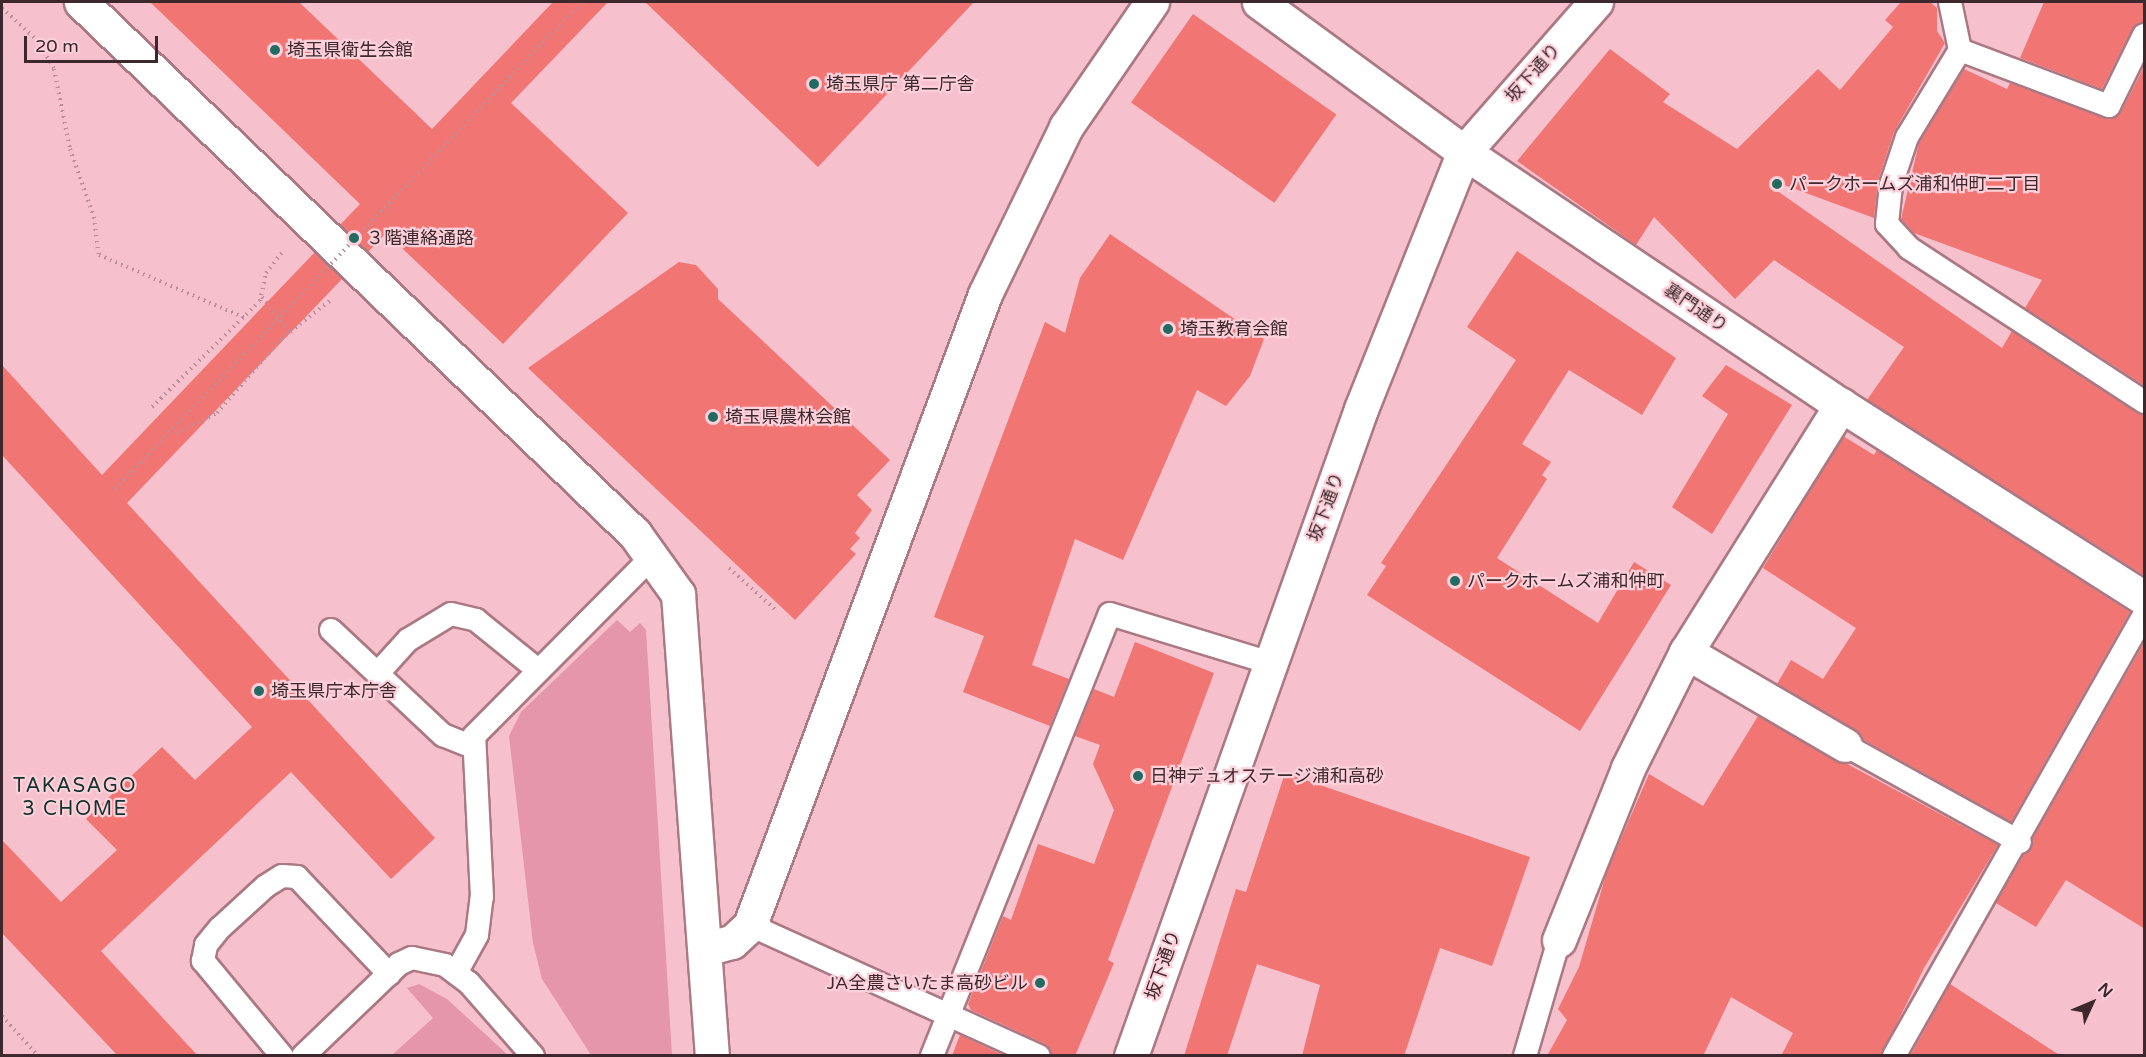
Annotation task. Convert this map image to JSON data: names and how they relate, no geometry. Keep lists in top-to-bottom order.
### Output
{
  "streets": {
    "street": ["坂下通り", "裏門通り"]
  },
  "crossings": [
    ["坂下通り", "裏門通り"]
  ],
  "districts": ["TAKASAGO 3 CHOME"],
  "places": [
    "埼玉県衛生会館",
    "埼玉県庁 第二庁舎",
    "パークホームズ浦和仲町二丁目",
    "３階連絡通路",
    "埼玉教育会館",
    "埼玉県農林会館",
    "パークホームズ浦和仲町",
    "埼玉県庁本庁舎",
    "日神デュオステージ浦和高砂",
    "JA全農さいたま高砂ビル"
  ],
  "scale_bar": "20 m",
  "north": "top right"
}
